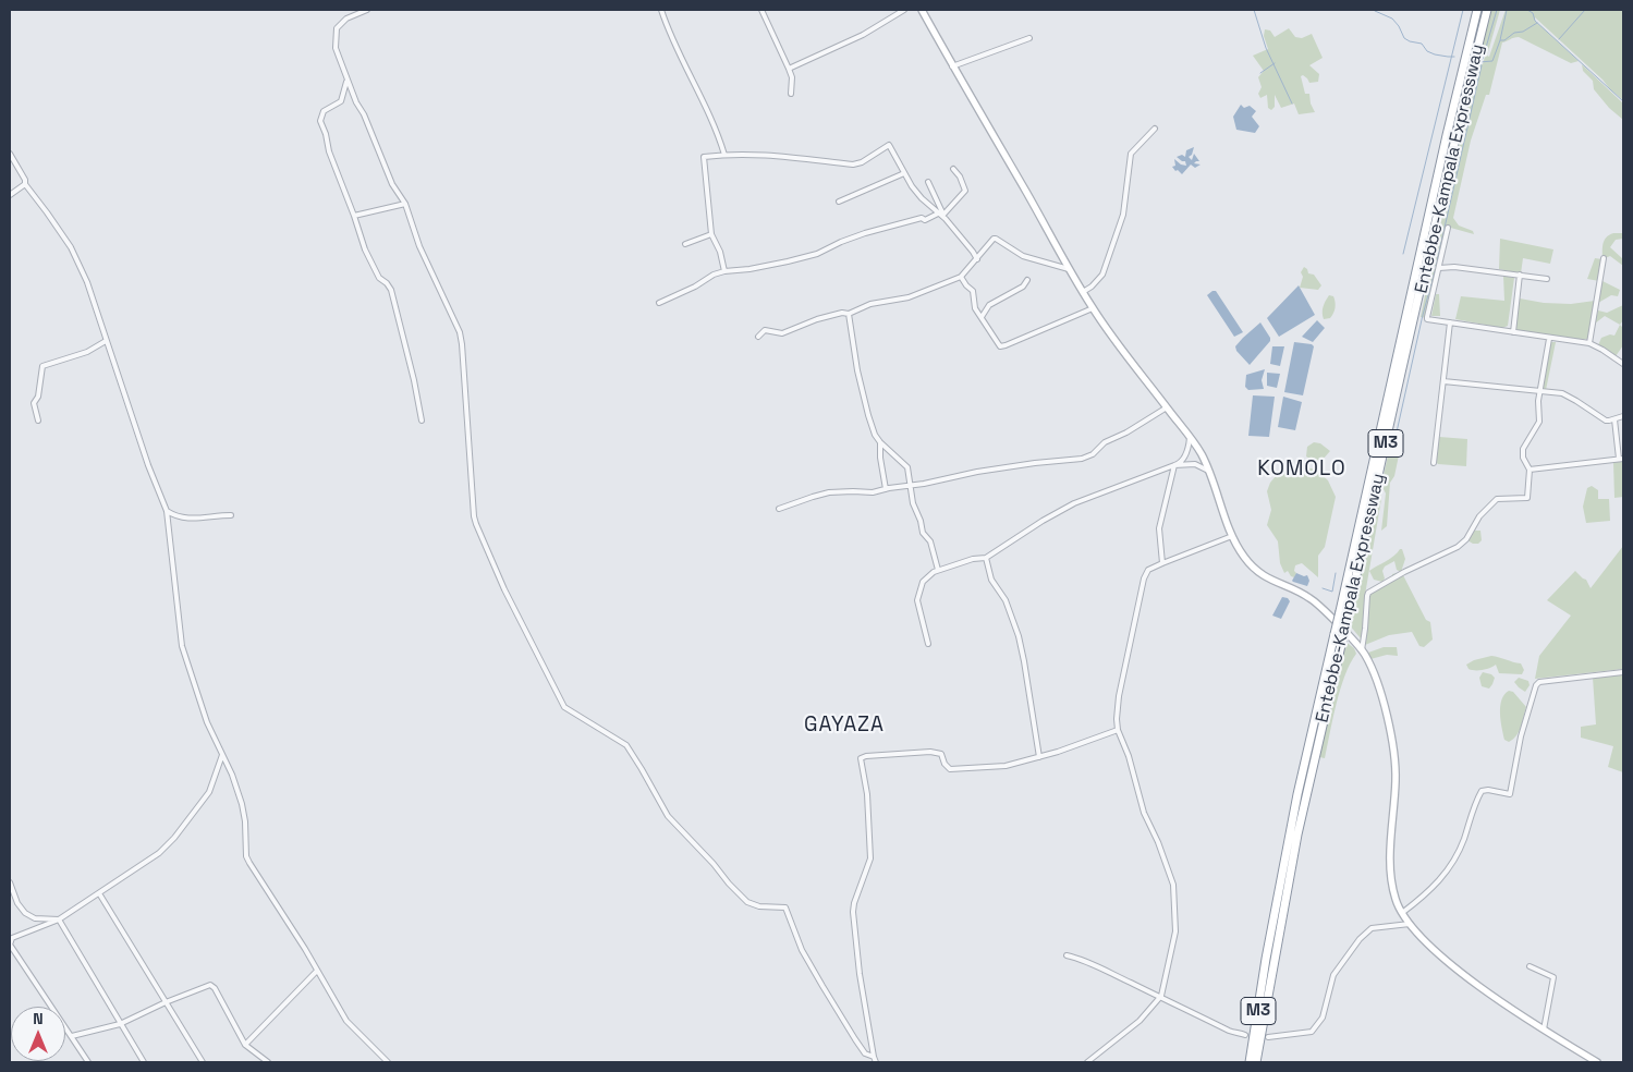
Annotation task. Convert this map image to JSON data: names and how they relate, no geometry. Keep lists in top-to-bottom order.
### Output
{
  "streets": {
    "highway": ["Entebbe-Kampala Expressway", "M3"]
  },
  "districts": ["KOMOLO", "GAYAZA"],
  "north": "top"
}
